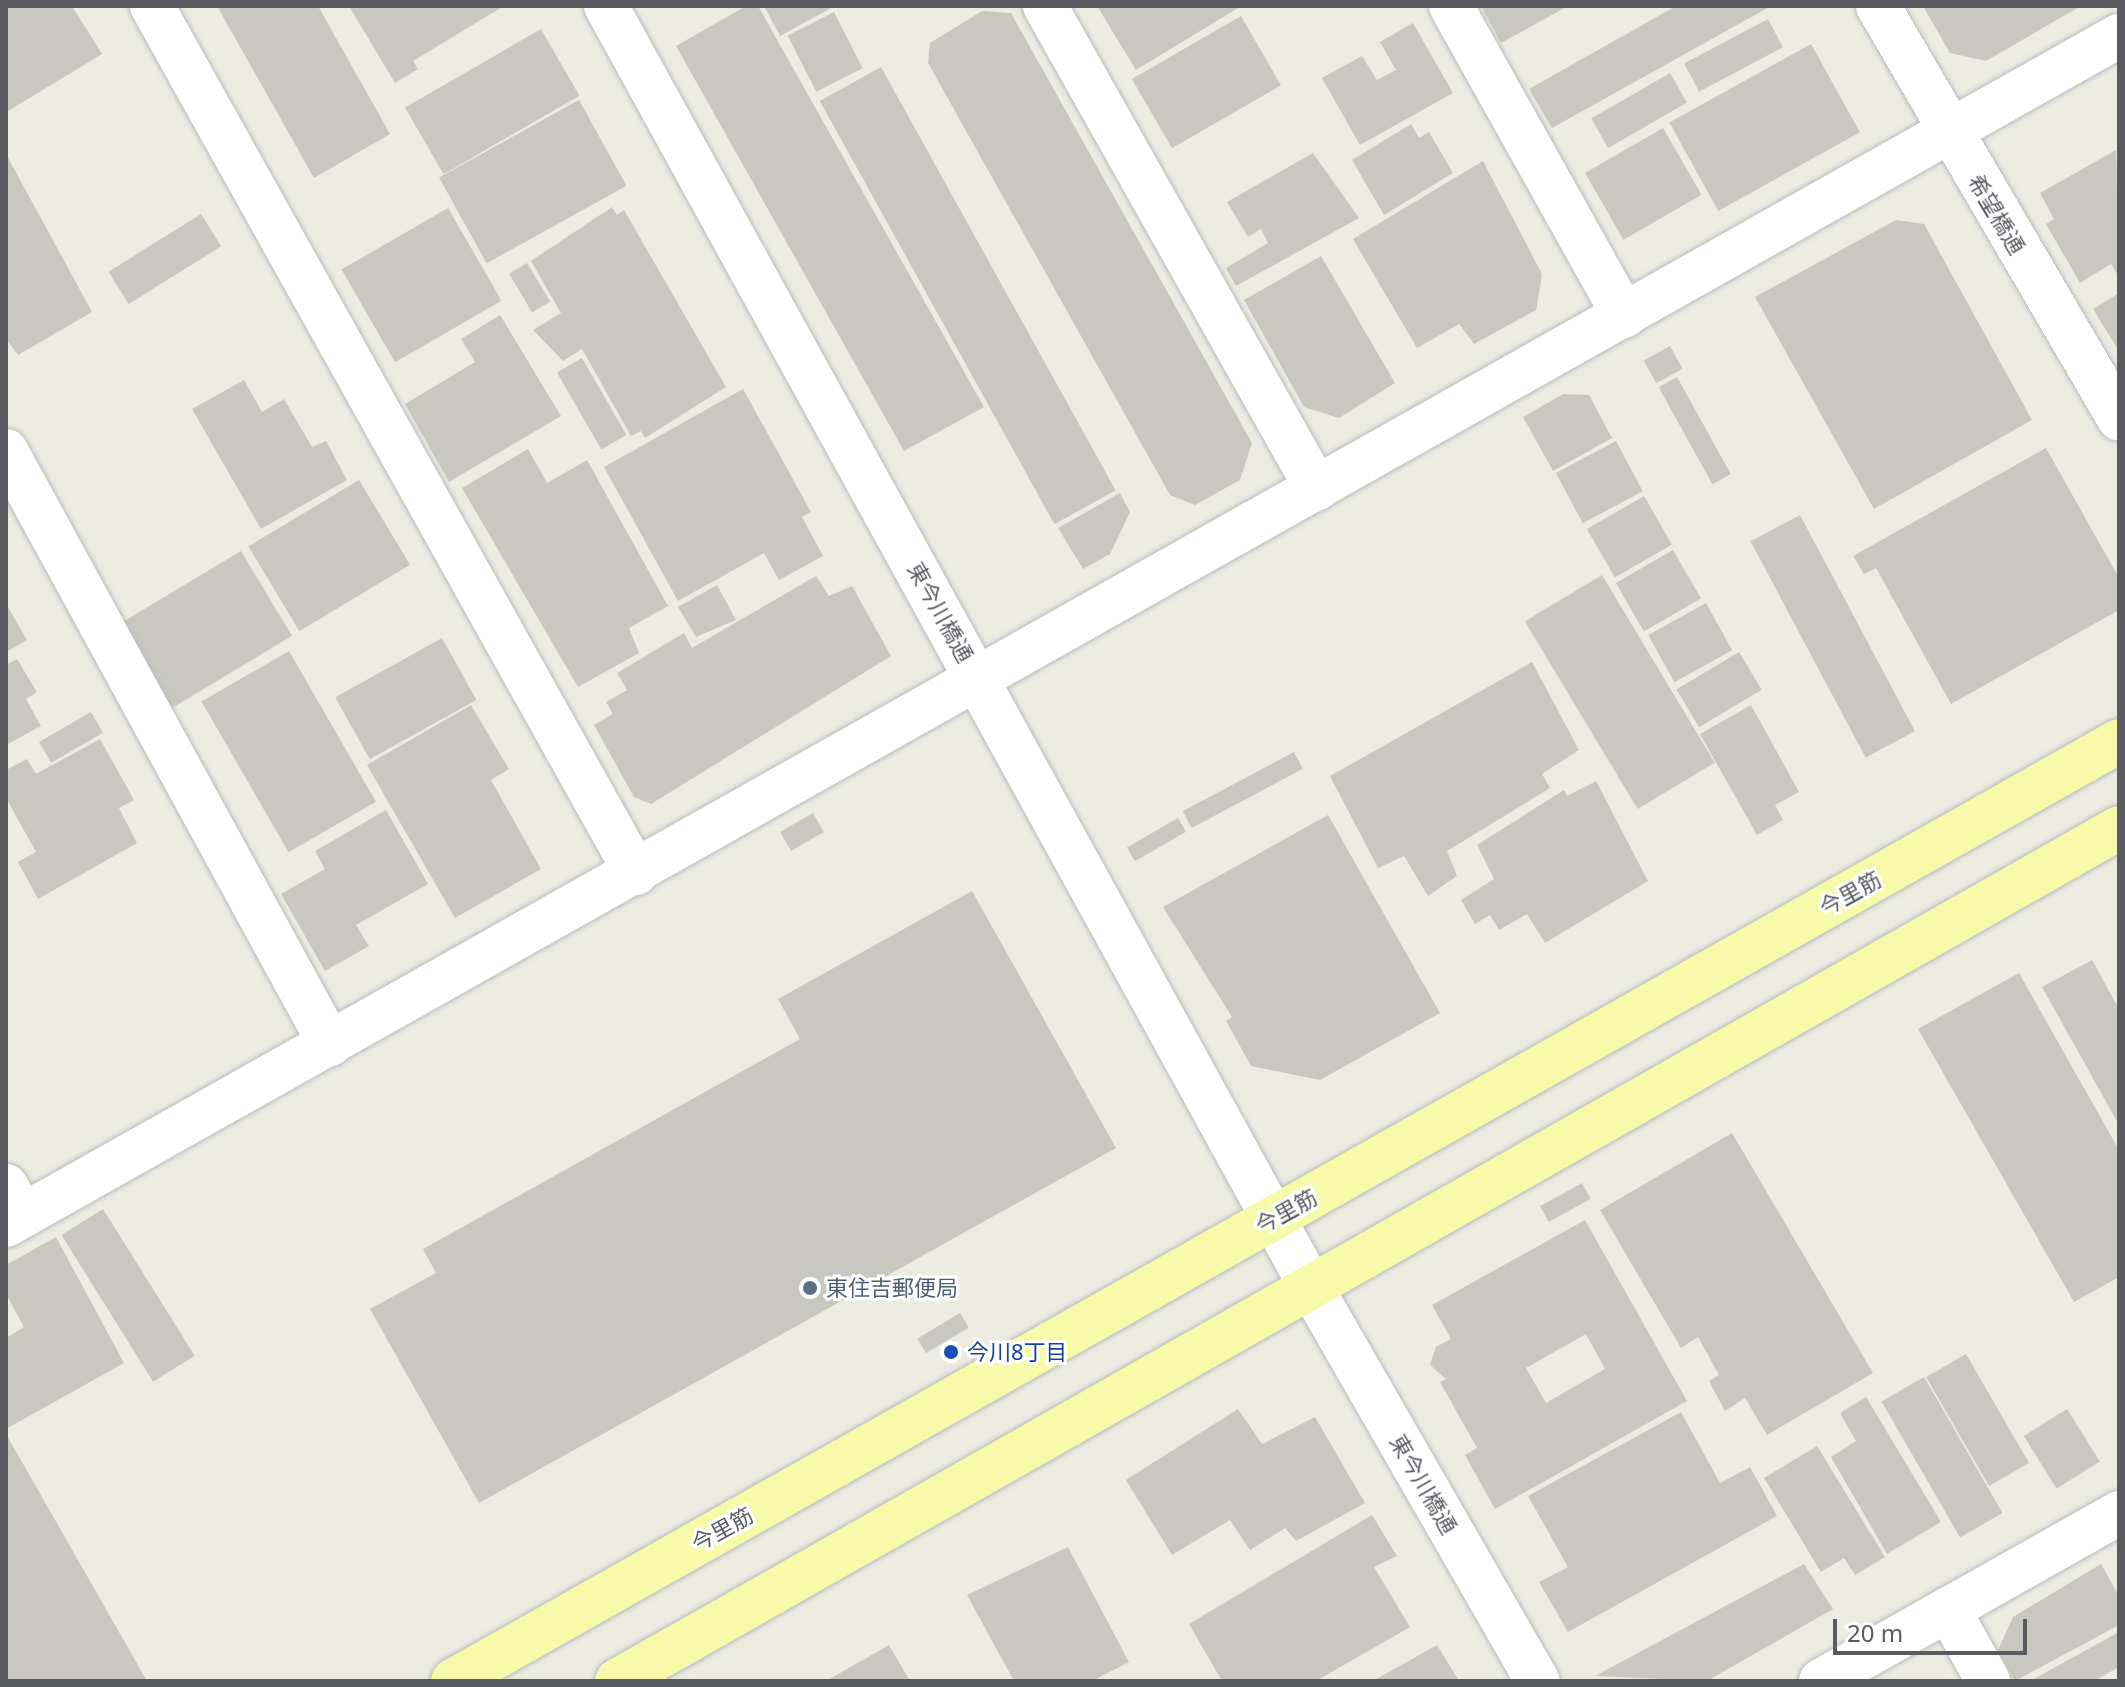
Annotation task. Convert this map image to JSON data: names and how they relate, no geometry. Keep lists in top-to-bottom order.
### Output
{
  "streets": {
    "main road": ["今里筋"],
    "street": ["希望橋通", "東今川橋通"]
  },
  "crossings": [
    ["東今川橋通", "今里筋"]
  ],
  "places": ["東住吉郵便局", "今川8丁目"],
  "scale_bar": "20 m"
}
